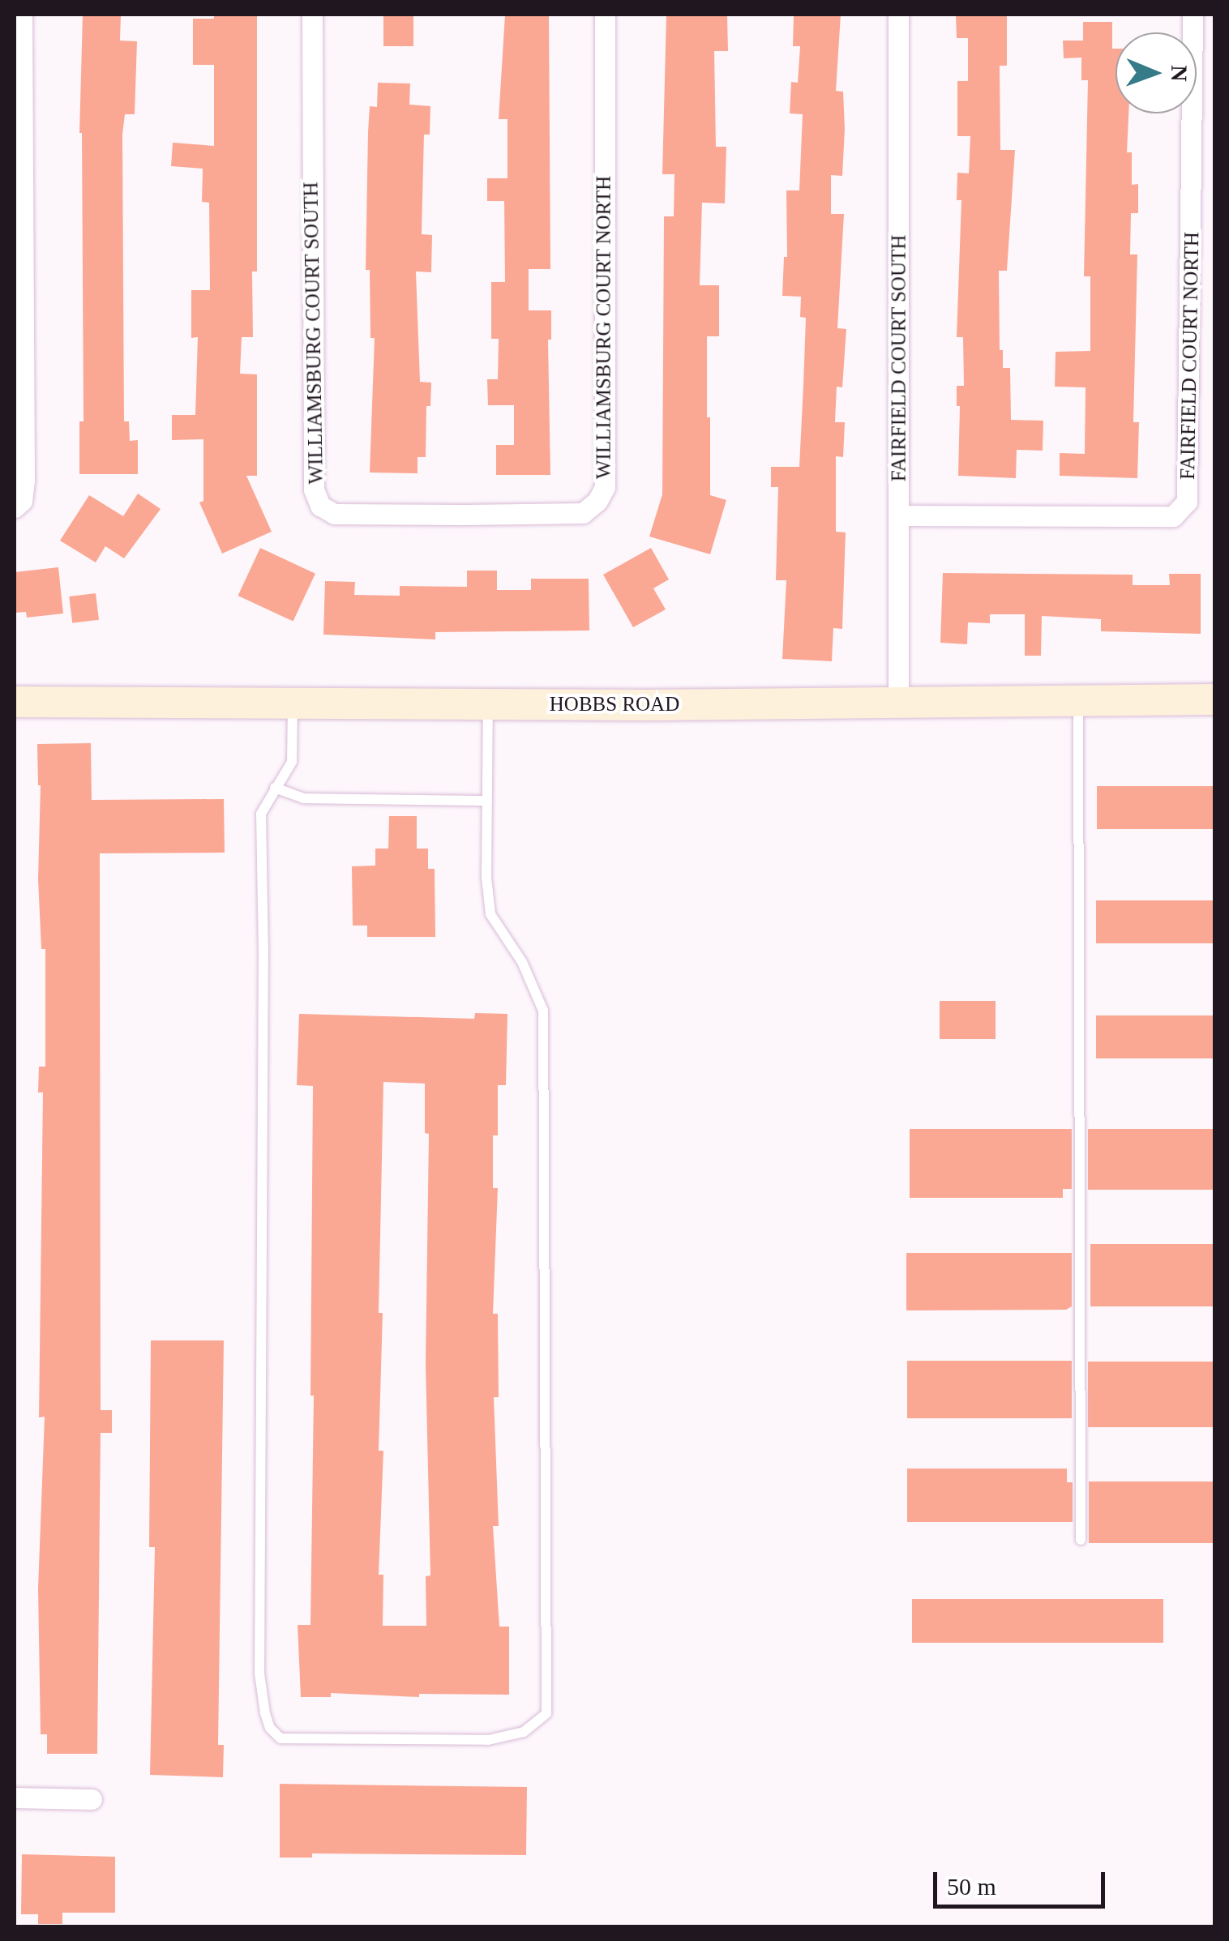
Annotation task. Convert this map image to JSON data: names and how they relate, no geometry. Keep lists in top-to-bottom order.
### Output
{
  "streets": {
    "street": [
      "WILLIAMSBURG COURT NORTH",
      "WILLIAMSBURG COURT SOUTH",
      "FAIRFIELD COURT NORTH",
      "FAIRFIELD COURT SOUTH",
      "HOBBS ROAD"
    ]
  },
  "crossings": [
    ["WILLIAMSBURG COURT NORTH", "WILLIAMSBURG COURT SOUTH"],
    ["FAIRFIELD COURT NORTH", "FAIRFIELD COURT SOUTH"],
    ["FAIRFIELD COURT SOUTH", "HOBBS ROAD"]
  ],
  "scale_bar": "50 m",
  "north": "right"
}
